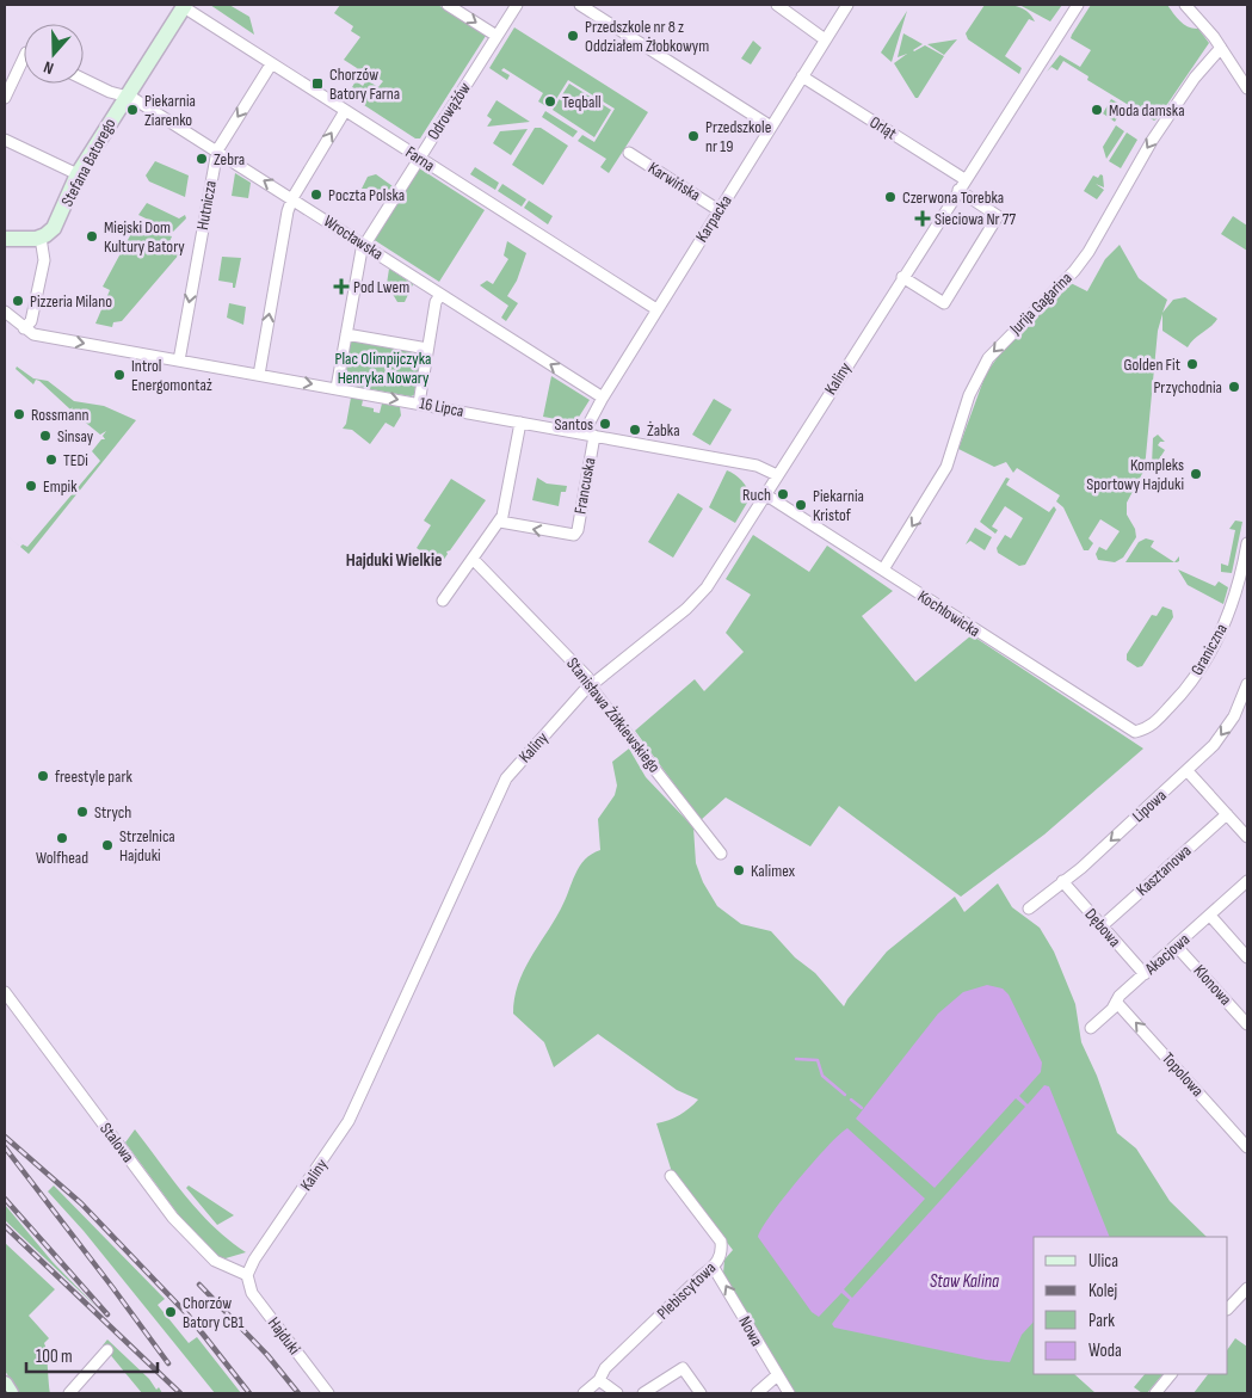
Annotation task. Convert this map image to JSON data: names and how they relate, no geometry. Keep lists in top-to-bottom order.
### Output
{
  "streets": {
    "street": [
      "Odrowążów",
      "Orląt",
      "Farna",
      "Stefana Batorego",
      "Karwińska",
      "Hutnicza",
      "Karpacka",
      "Wrocławska",
      "Jurija Gagarina",
      "Kaliny",
      "16 Lipca",
      "Francuska",
      "Kochłowicka",
      "Graniczna",
      "Stanisława Żółkiewskiego",
      "Lipowa",
      "Kasztanowa",
      "Dębowa",
      "Akacjowa",
      "Klonowa",
      "Topolowa",
      "Stalowa",
      "Plebiscytowa",
      "Nowa",
      "Hajduki"
    ]
  },
  "crossings": [
    ["Odrowążów", "Farna"],
    ["Odrowążów", "Wrocławska"],
    ["Odrowążów", "16 Lipca"],
    ["Orląt", "Karpacka"],
    ["Orląt", "Kaliny"],
    ["Farna", "Stefana Batorego"],
    ["Farna", "Hutnicza"],
    ["Farna", "Karpacka"],
    ["Stefana Batorego", "Wrocławska"],
    ["Karwińska", "Karpacka"],
    ["Hutnicza", "Wrocławska"],
    ["Hutnicza", "16 Lipca"],
    ["Karpacka", "Wrocławska"],
    ["Karpacka", "16 Lipca"],
    ["Karpacka", "Francuska"],
    ["Jurija Gagarina", "Kochłowicka"],
    ["Kaliny", "16 Lipca"],
    ["Kaliny", "Kochłowicka"],
    ["Kaliny", "Stanisława Żółkiewskiego"],
    ["Kaliny", "Stalowa"],
    ["Kaliny", "Hajduki"],
    ["16 Lipca", "Francuska"],
    ["Kochłowicka", "Graniczna"],
    ["Lipowa", "Dębowa"],
    ["Kasztanowa", "Dębowa"],
    ["Dębowa", "Akacjowa"],
    ["Akacjowa", "Klonowa"],
    ["Akacjowa", "Topolowa"],
    ["Stalowa", "Hajduki"],
    ["Plebiscytowa", "Nowa"]
  ],
  "one_way": [
    "Wrocławska",
    "Jurija Gagarina",
    "16 Lipca",
    "Lipowa",
    "Topolowa",
    "Nowa"
  ],
  "districts": ["Hajduki Wielkie"],
  "water": ["Staw Kalina"],
  "parks": ["Plac Olimpijczyka Henryka Nowary"],
  "places": {
    "other": [
      "Przedszkole nr 8 z Oddziałem Żłobkowym",
      "Teqball",
      "Piekarnia Ziarenko",
      "Moda damska",
      "Przedszkole nr 19",
      "Zebra",
      "Poczta Polska",
      "Czerwona Torebka",
      "Miejski Dom Kultury Batory",
      "Pizzeria Milano",
      "Golden Fit",
      "Introl Energomontaż",
      "Przychodnia",
      "Rossmann",
      "Santos",
      "Żabka",
      "Sinsay",
      "TEDi",
      "Kompleks Sportowy Hajduki",
      "Empik",
      "Ruch",
      "Piekarnia Kristof",
      "freestyle park",
      "Strych",
      "Wolfhead",
      "Strzelnica Hajduki",
      "Kalimex",
      "Chorzów Batory CB1"
    ],
    "transit": ["Chorzów Batory Farna"],
    "health": ["Sieciowa Nr 77", "Pod Lwem"]
  },
  "legend": [
    "Ulica",
    "Kolej",
    "Park",
    "Woda"
  ],
  "scale_bar": "100 m",
  "north": "bottom"
}
